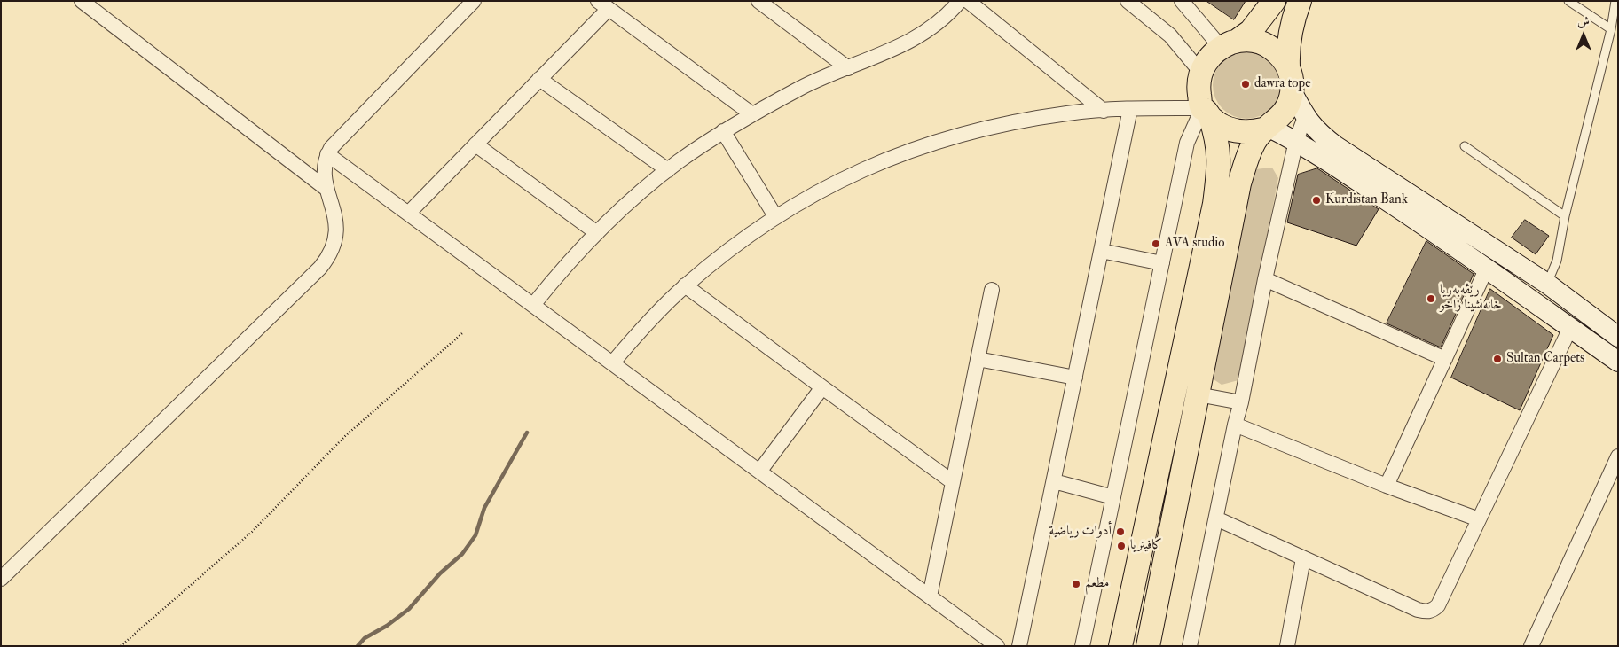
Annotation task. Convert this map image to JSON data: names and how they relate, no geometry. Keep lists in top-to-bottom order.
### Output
{
  "places": [
    "dawra tope",
    "Kurdistan Bank",
    "AVA studio",
    "رێڤه‌به‌ريا خانه‌نشينا زاخو",
    "Sultan Carpets",
    "أدوات رياضية",
    "كافيتريا",
    "مطعم"
  ],
  "north": "top"
}
